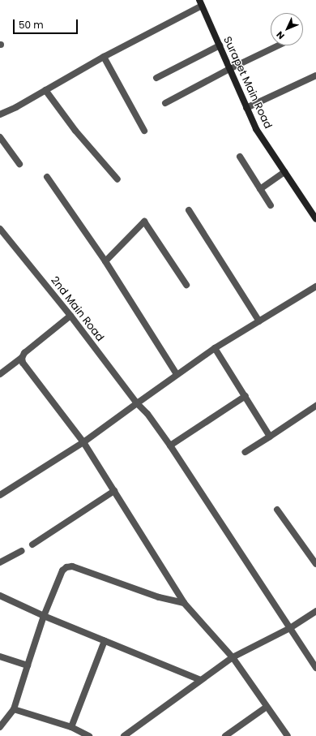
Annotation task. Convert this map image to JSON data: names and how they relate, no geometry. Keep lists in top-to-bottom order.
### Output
{
  "streets": {
    "main road": ["Surapet Main Road"],
    "street": ["2nd Main Road"]
  },
  "scale_bar": "50 m",
  "north": "bottom left"
}
